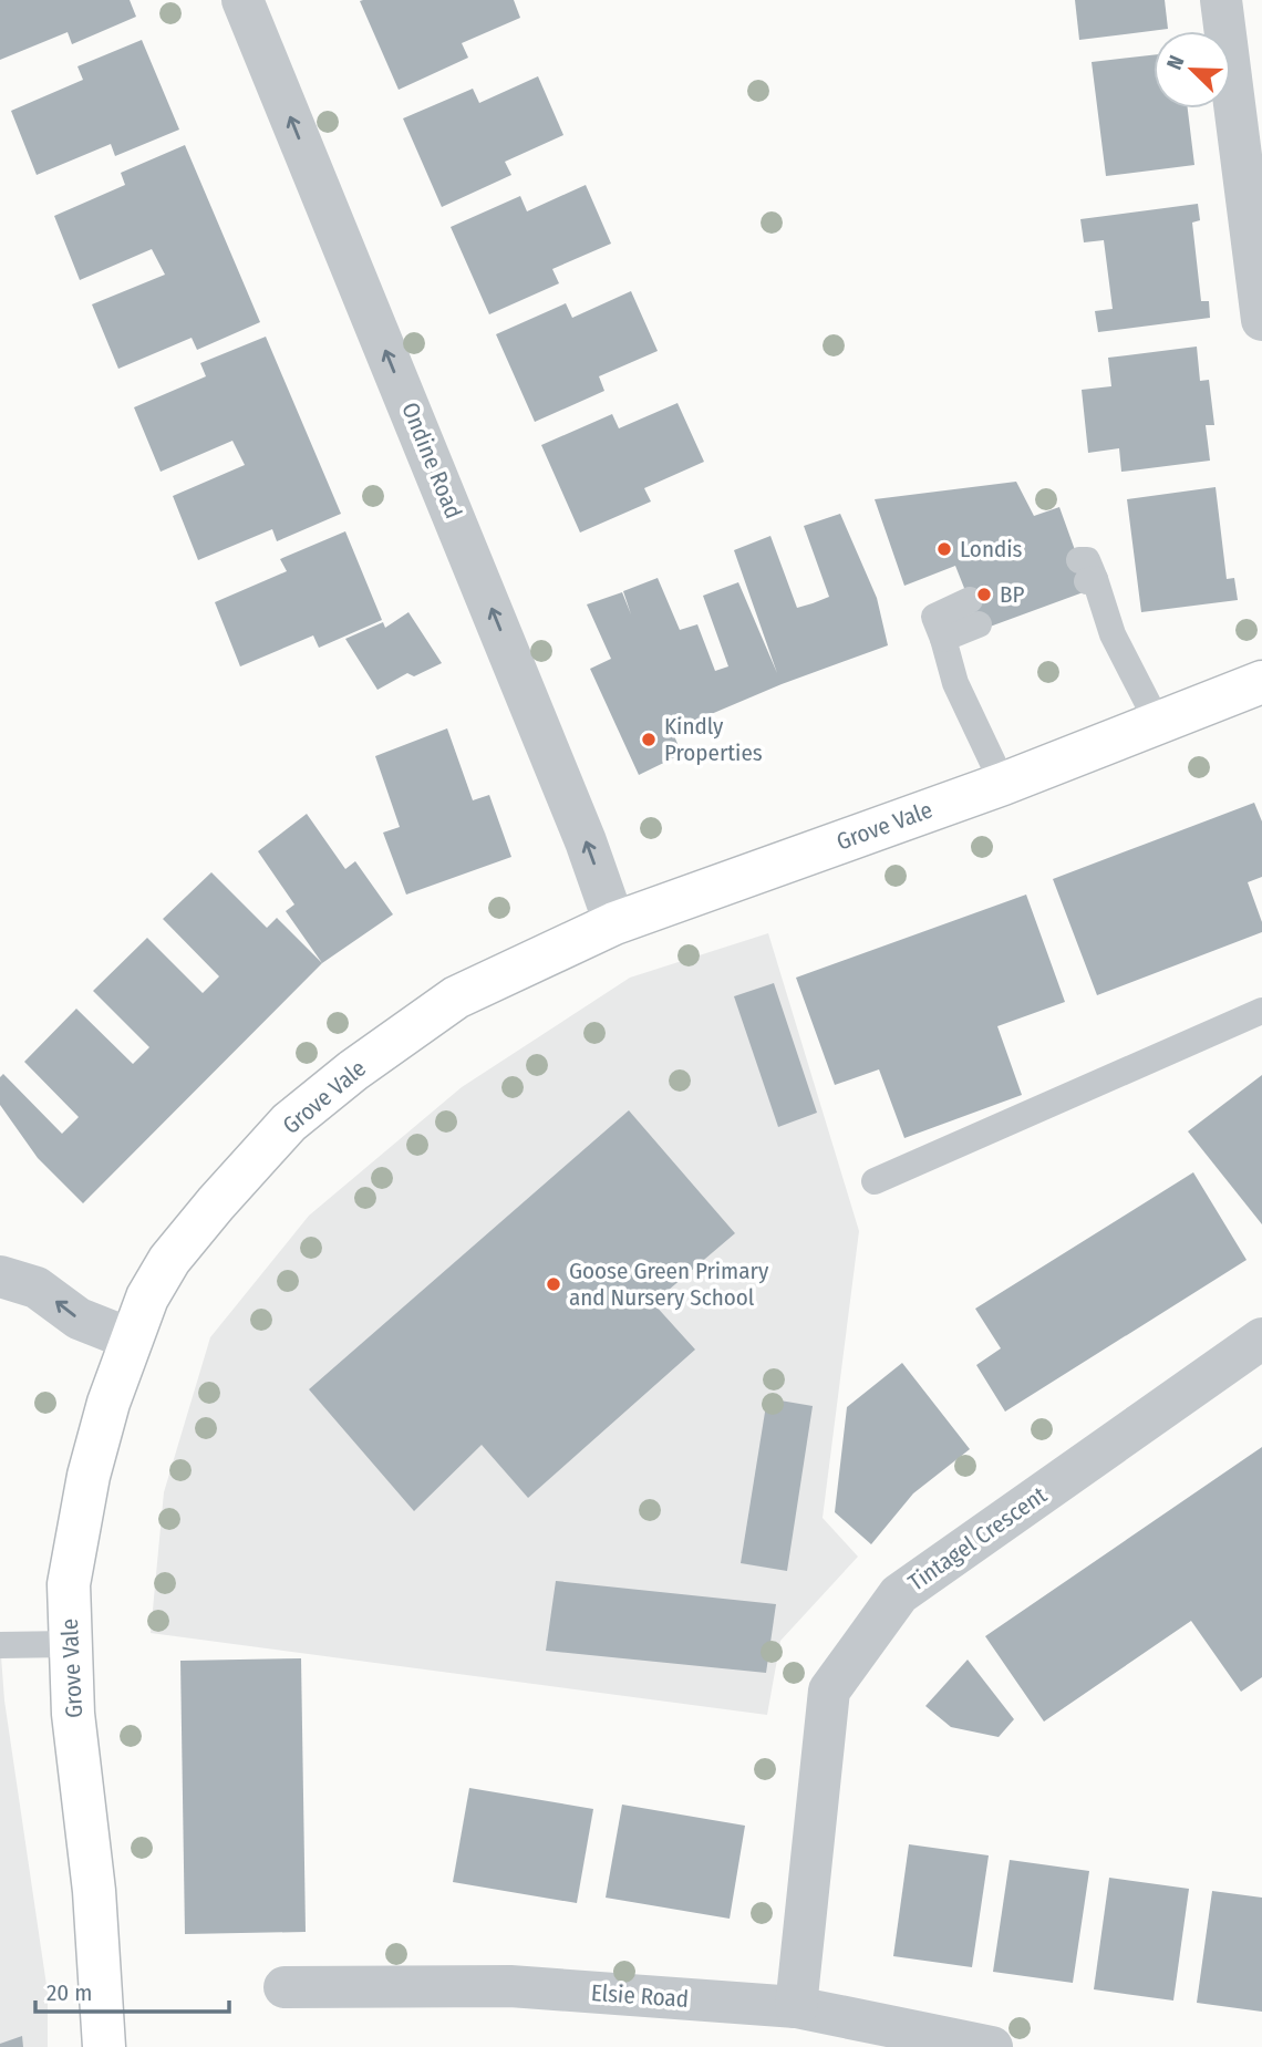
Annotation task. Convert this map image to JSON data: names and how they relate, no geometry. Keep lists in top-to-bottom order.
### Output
{
  "streets": {
    "main road": ["Grove Vale"],
    "street": ["Ondine Road", "Tintagel Crescent", "Elsie Road"]
  },
  "crossings": [
    ["Ondine Road", "Grove Vale"],
    ["Tintagel Crescent", "Elsie Road"]
  ],
  "one_way": ["Ondine Road"],
  "places": [
    "Londis",
    "BP",
    "Kindly Properties",
    "Goose Green Primary and Nursery School"
  ],
  "scale_bar": "20 m",
  "north": "top left"
}
